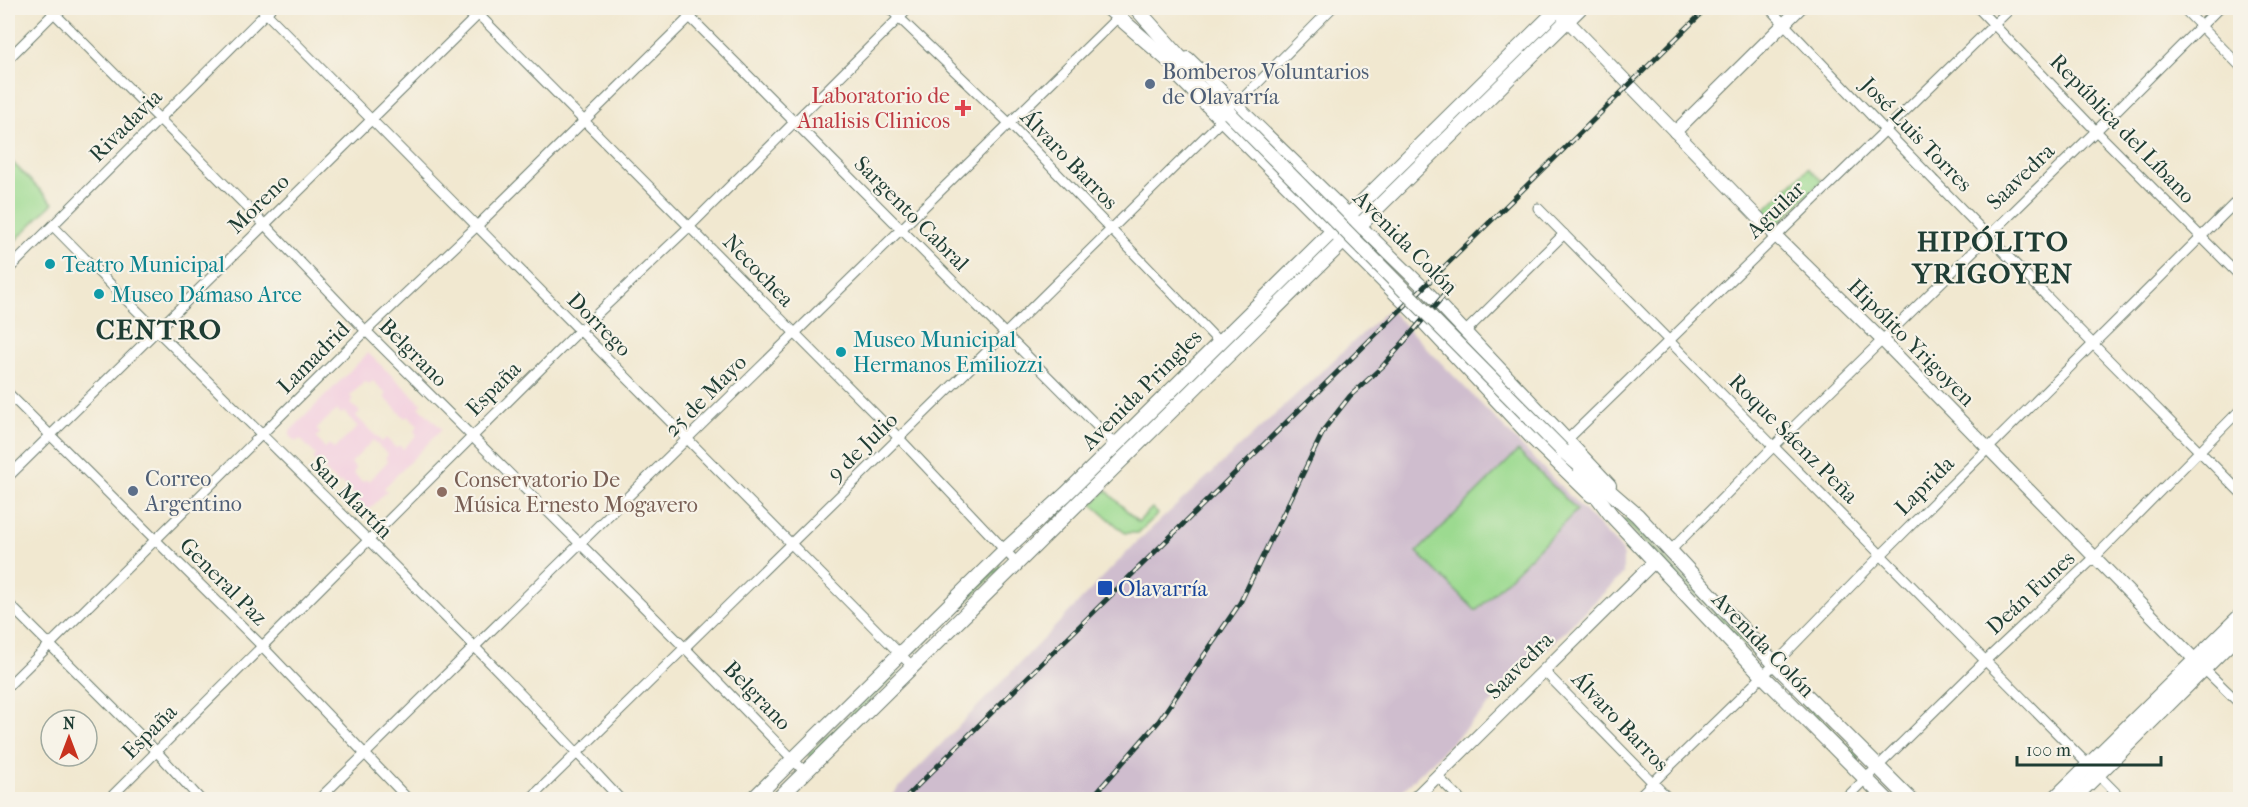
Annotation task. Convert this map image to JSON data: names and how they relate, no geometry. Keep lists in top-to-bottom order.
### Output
{
  "streets": {
    "main road": ["Avenida Colón", "Avenida Pringles"],
    "street": [
      "Rivadavia",
      "República del Líbano",
      "José Luis Torres",
      "Álvaro Barros",
      "Saavedra",
      "Moreno",
      "Aguilar",
      "Sargento Cabral",
      "Necochea",
      "Dorrego",
      "Hipólito Yrigoyen",
      "Belgrano",
      "Lamadrid",
      "España",
      "25 de Mayo",
      "Roque Sáenz Peña",
      "9 de Julio",
      "Laprida",
      "San Martín",
      "General Paz",
      "Deán Funes"
    ]
  },
  "crossings": [
    ["Rivadavia", "Dorrego"],
    ["Rivadavia", "Belgrano"],
    ["Rivadavia", "San Martín"],
    ["República del Líbano", "Saavedra"],
    ["República del Líbano", "Aguilar"],
    ["República del Líbano", "Laprida"],
    ["José Luis Torres", "Saavedra"],
    ["José Luis Torres", "Aguilar"],
    ["José Luis Torres", "Laprida"],
    ["José Luis Torres", "Deán Funes"],
    ["Álvaro Barros", "Saavedra"],
    ["Álvaro Barros", "España"],
    ["Álvaro Barros", "Avenida Pringles"],
    ["Álvaro Barros", "25 de Mayo"],
    ["Álvaro Barros", "9 de Julio"],
    ["Álvaro Barros", "Laprida"],
    ["Saavedra", "Avenida Colón"],
    ["Saavedra", "Hipólito Yrigoyen"],
    ["Saavedra", "Roque Sáenz Peña"],
    ["Moreno", "Necochea"],
    ["Moreno", "Dorrego"],
    ["Moreno", "Belgrano"],
    ["Moreno", "San Martín"],
    ["Moreno", "General Paz"],
    ["Aguilar", "Avenida Colón"],
    ["Aguilar", "Hipólito Yrigoyen"],
    ["Aguilar", "Roque Sáenz Peña"],
    ["Sargento Cabral", "Lamadrid"],
    ["Sargento Cabral", "España"],
    ["Sargento Cabral", "Avenida Pringles"],
    ["Sargento Cabral", "25 de Mayo"],
    ["Sargento Cabral", "9 de Julio"],
    ["Avenida Colón", "Avenida Pringles"],
    ["Avenida Colón", "25 de Mayo"],
    ["Avenida Colón", "9 de Julio"],
    ["Avenida Colón", "Laprida"],
    ["Avenida Colón", "Deán Funes"],
    ["Necochea", "Lamadrid"],
    ["Necochea", "España"],
    ["Necochea", "Avenida Pringles"],
    ["Necochea", "25 de Mayo"],
    ["Necochea", "9 de Julio"],
    ["Dorrego", "Lamadrid"],
    ["Dorrego", "España"],
    ["Dorrego", "Avenida Pringles"],
    ["Dorrego", "25 de Mayo"],
    ["Dorrego", "9 de Julio"],
    ["Hipólito Yrigoyen", "Avenida Pringles"],
    ["Hipólito Yrigoyen", "Laprida"],
    ["Hipólito Yrigoyen", "Deán Funes"],
    ["Belgrano", "Lamadrid"],
    ["Belgrano", "España"],
    ["Belgrano", "Avenida Pringles"],
    ["Belgrano", "25 de Mayo"],
    ["Belgrano", "9 de Julio"],
    ["Lamadrid", "San Martín"],
    ["Lamadrid", "General Paz"],
    ["España", "San Martín"],
    ["España", "General Paz"],
    ["25 de Mayo", "San Martín"],
    ["25 de Mayo", "General Paz"],
    ["Roque Sáenz Peña", "Laprida"],
    ["Roque Sáenz Peña", "Deán Funes"],
    ["9 de Julio", "San Martín"]
  ],
  "districts": ["HIPÓLITO YRIGOYEN", "CENTRO"],
  "places": {
    "other": [
      "Bomberos Voluntarios de Olavarría",
      "Teatro Municipal",
      "Museo Dámaso Arce",
      "Museo Municipal Hermanos Emiliozzi",
      "Correo Argentino",
      "Conservatorio De Música Ernesto Mogavero"
    ],
    "health": ["Laboratorio de Analisis Clinicos"],
    "transit": ["Olavarría"]
  },
  "scale_bar": "100 m",
  "north": "top"
}
